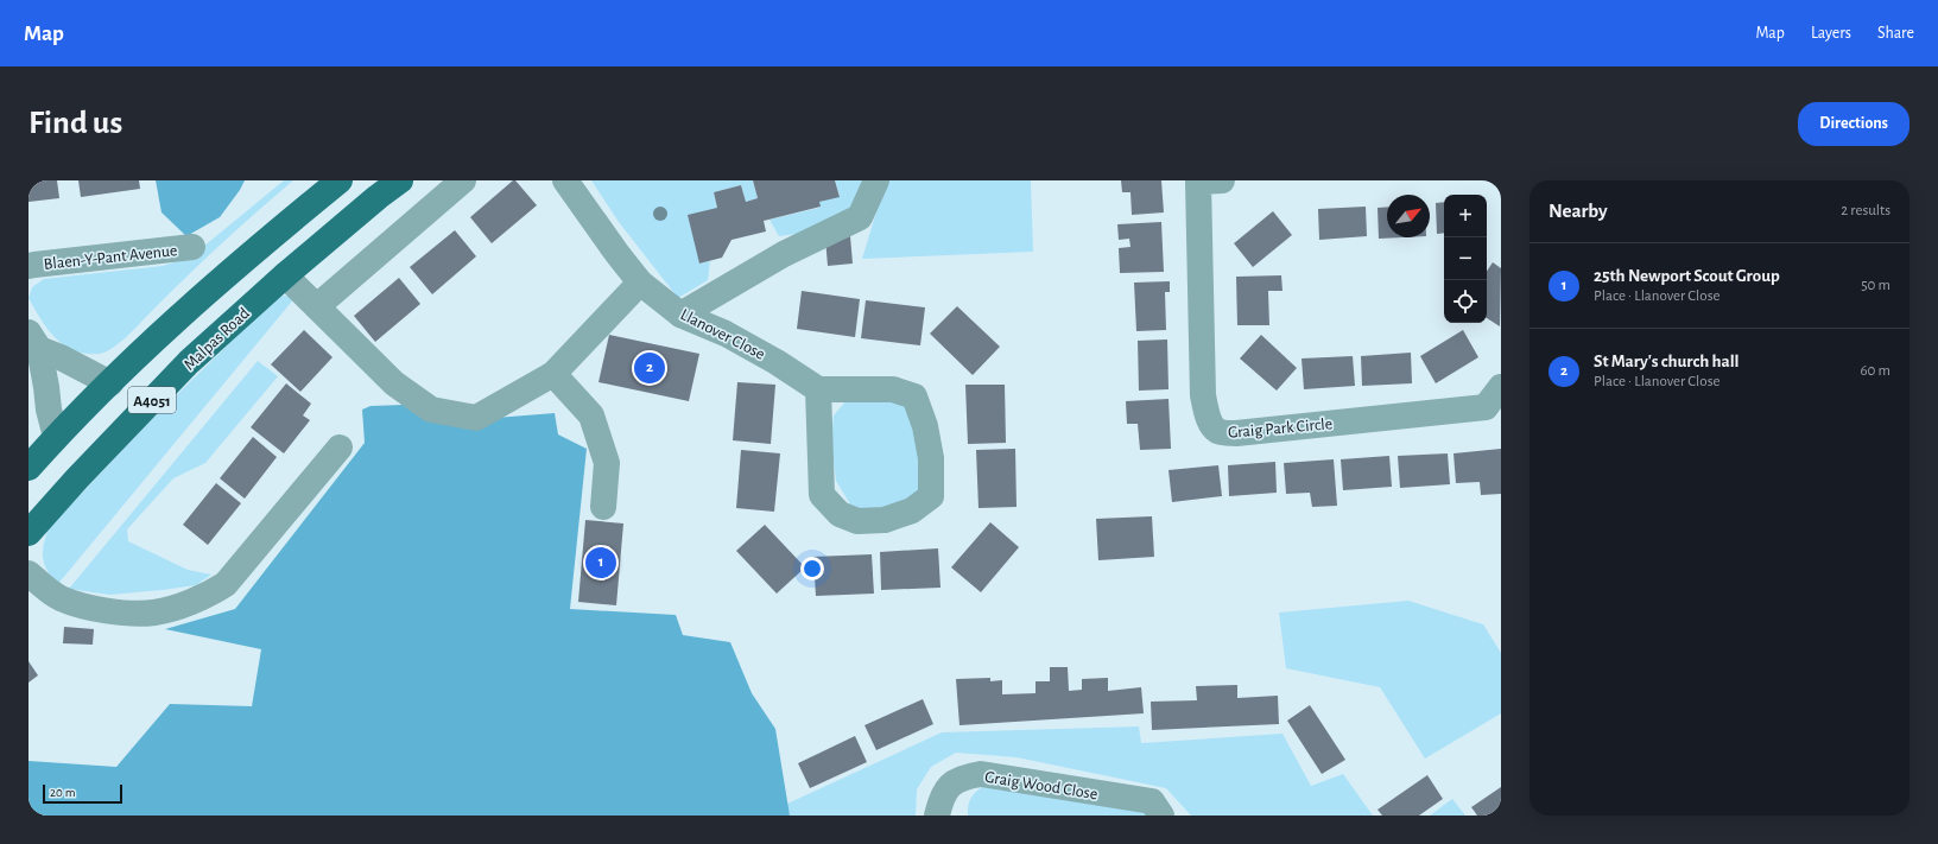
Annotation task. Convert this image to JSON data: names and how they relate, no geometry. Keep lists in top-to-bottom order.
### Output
{
  "streets": {
    "main road": ["Malpas Road", "A4051"],
    "street": [
      "Blaen-Y-Pant Avenue",
      "Llanover Close",
      "Graig Park Circle",
      "Graig Wood Close"
    ]
  },
  "scale_bar": "20 m",
  "north": "top right",
  "page": {
    "header": "Map",
    "nav": ["Map", "Layers", "Share"],
    "buttons": "Directions",
    "title": "Find us",
    "heading": ["Nearby", "2 results"],
    "map_buttons": ["+", "−"],
    "list": [
      {
        "mark": "1",
        "name": "25th Newport Scout Group",
        "note": "Place · Llanover Close",
        "value": "50 m"
      },
      {
        "mark": "2",
        "name": "St Mary's church hall",
        "note": "Place · Llanover Close",
        "value": "60 m"
      }
    ],
    "pins": ["2", "1"],
    "scale": "20 m"
  }
}
